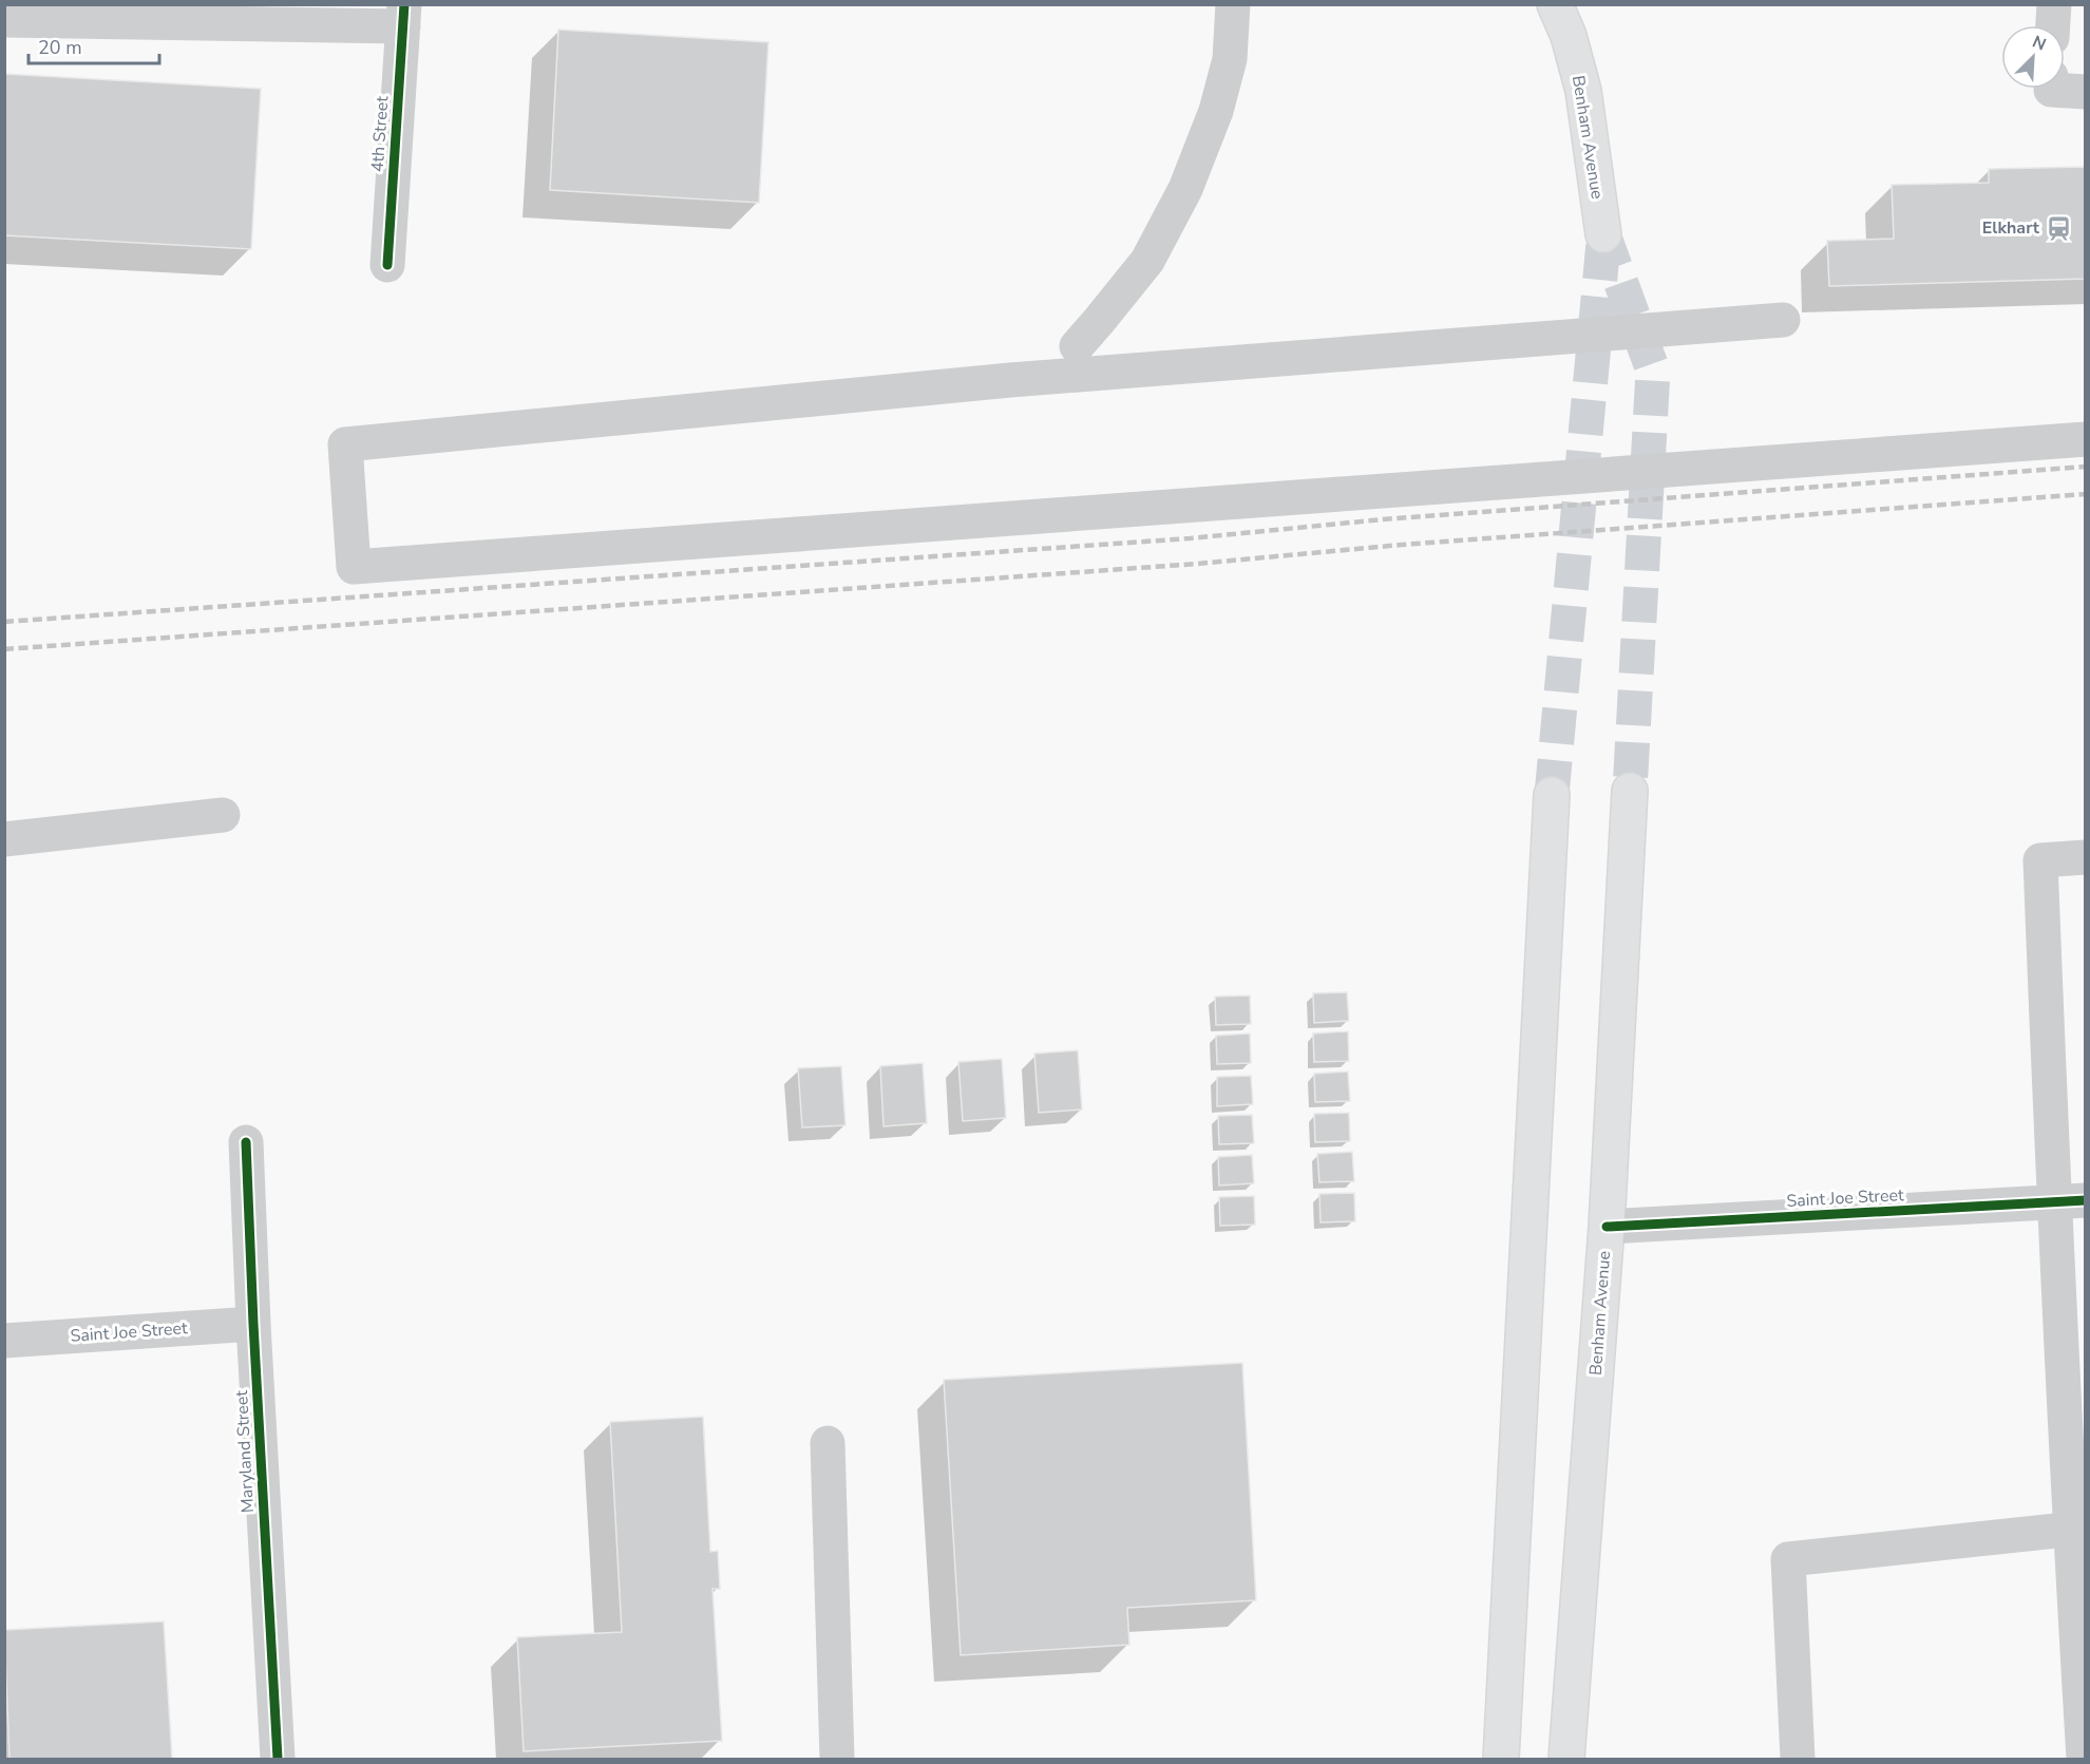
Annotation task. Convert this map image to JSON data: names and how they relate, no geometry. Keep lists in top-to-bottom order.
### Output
{
  "streets": {
    "main road": ["Benham Avenue"],
    "street": ["4th Street", "Saint Joe Street", "Maryland Street"]
  },
  "crossings": [
    ["Benham Avenue", "Saint Joe Street"],
    ["Saint Joe Street", "Maryland Street"]
  ],
  "places": {
    "station": ["Elkhart"]
  },
  "scale_bar": "20 m",
  "north": "top right"
}
